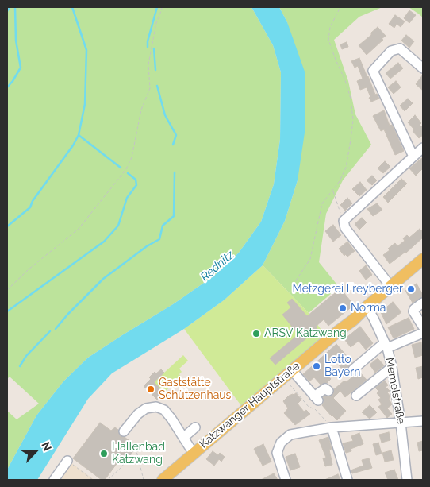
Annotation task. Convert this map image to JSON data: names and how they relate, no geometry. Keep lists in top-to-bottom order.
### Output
{
  "streets": {
    "main road": ["Katzwanger Hauptstraße"],
    "street": ["Memelstraße"]
  },
  "crossings": [
    ["Memelstraße", "Katzwanger Hauptstraße"]
  ],
  "water": ["Rednitz"],
  "places": [
    "Metzgerei Freyberger",
    "Norma",
    "ARSV Katzwang",
    "Lotto Bayern",
    "Gaststätte Schützenhaus",
    "Hallenbad Katzwang"
  ],
  "north": "top right"
}
